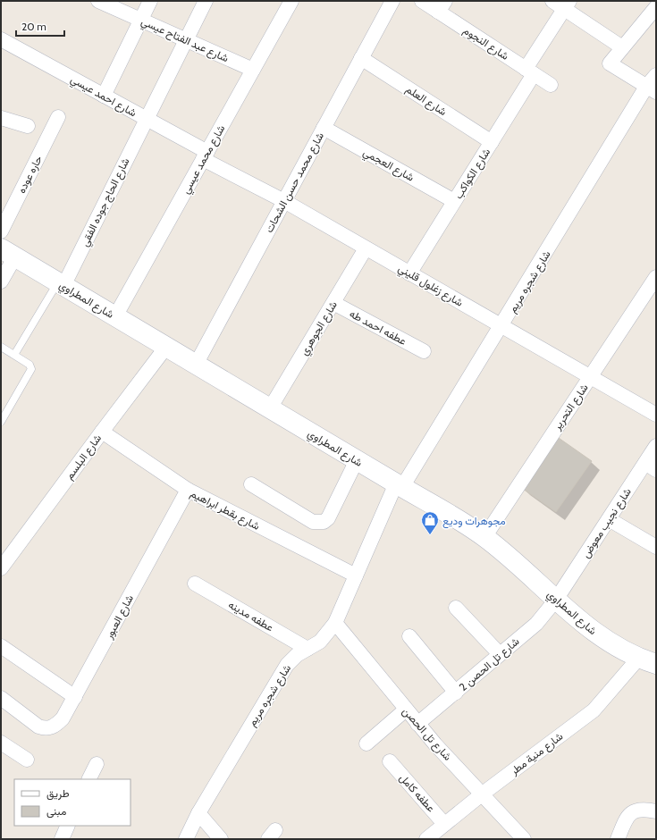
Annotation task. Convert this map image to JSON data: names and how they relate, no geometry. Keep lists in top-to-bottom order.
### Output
{
  "streets": {
    "street": [
      "شارع عبد الفتاح عيسي",
      "شارع النجوم",
      "شارع احمد عيسي",
      "شارع العلم",
      "شارع محمد عيسي",
      "شارع العجمي",
      "شارع الكواكب",
      "حاره عوده",
      "شارع محمد حسن الشحات",
      "شارع الحاج جوده الفقي",
      "شارع شجره مريم",
      "شارع زغلول قليني",
      "شارع المطراوي",
      "عطفه احمد طه",
      "شارع الجوهري",
      "شارع التحرير",
      "شارع البلسم",
      "شارع بقطر ابراهيم",
      "شارع نجيب معوض",
      "عطفه مدينه",
      "شارع العبور",
      "شارع تل الحصن 2",
      "شارع تل الحصن",
      "شارع منية مطر",
      "عطفه كامل"
    ]
  },
  "crossings": [
    ["شارع عبد الفتاح عيسي", "شارع محمد عيسي"],
    ["شارع عبد الفتاح عيسي", "شارع الحاج جوده الفقي"],
    ["شارع النجوم", "شارع الكواكب"],
    ["شارع احمد عيسي", "شارع محمد عيسي"],
    ["شارع احمد عيسي", "شارع الحاج جوده الفقي"],
    ["شارع احمد عيسي", "شارع زغلول قليني"],
    ["شارع العلم", "شارع الكواكب"],
    ["شارع العلم", "شارع محمد حسن الشحات"],
    ["شارع محمد عيسي", "شارع زغلول قليني"],
    ["شارع محمد عيسي", "شارع المطراوي"],
    ["شارع العجمي", "شارع الكواكب"],
    ["شارع العجمي", "شارع محمد حسن الشحات"],
    ["شارع الكواكب", "شارع زغلول قليني"],
    ["شارع محمد حسن الشحات", "شارع زغلول قليني"],
    ["شارع محمد حسن الشحات", "شارع المطراوي"],
    ["شارع الحاج جوده الفقي", "شارع المطراوي"],
    ["شارع شجره مريم", "شارع زغلول قليني"],
    ["شارع شجره مريم", "شارع المطراوي"],
    ["شارع شجره مريم", "شارع بقطر ابراهيم"],
    ["شارع شجره مريم", "عطفه مدينه"],
    ["شارع شجره مريم", "شارع تل الحصن"],
    ["شارع زغلول قليني", "شارع الجوهري"],
    ["شارع زغلول قليني", "شارع التحرير"],
    ["شارع المطراوي", "شارع الجوهري"],
    ["شارع المطراوي", "شارع التحرير"],
    ["شارع المطراوي", "شارع البلسم"],
    ["شارع المطراوي", "شارع نجيب معوض"],
    ["شارع المطراوي", "شارع تل الحصن 2"],
    ["شارع المطراوي", "شارع منية مطر"],
    ["عطفه احمد طه", "شارع الجوهري"],
    ["شارع البلسم", "شارع بقطر ابراهيم"],
    ["شارع بقطر ابراهيم", "شارع العبور"],
    ["شارع نجيب معوض", "شارع تل الحصن 2"],
    ["شارع تل الحصن 2", "شارع تل الحصن"],
    ["شارع تل الحصن", "شارع منية مطر"],
    ["شارع منية مطر", "عطفه كامل"]
  ],
  "places": {
    "shop": ["مجوهرات وديع"]
  },
  "legend": ["طريق", "مبنى"],
  "scale_bar": "20 m"
}
